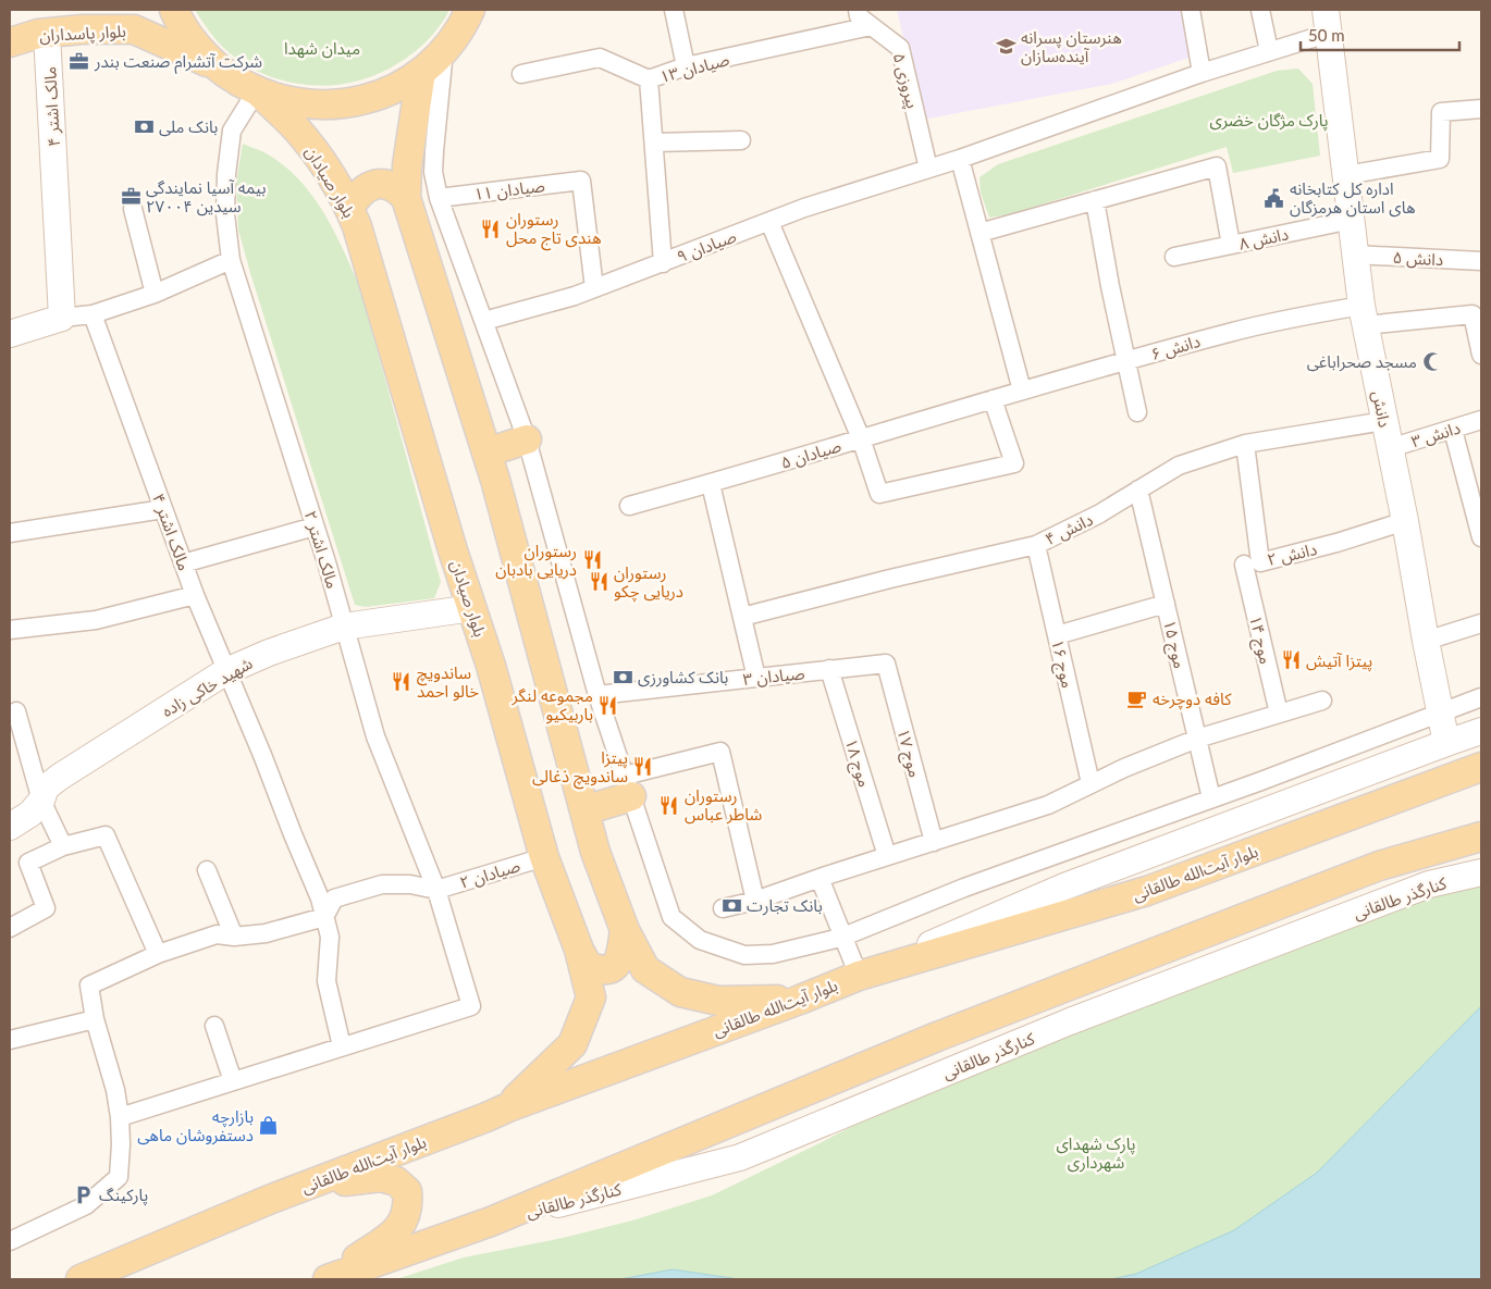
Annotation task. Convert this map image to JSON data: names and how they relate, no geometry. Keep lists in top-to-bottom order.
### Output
{
  "streets": {
    "main road": ["بلوار پاسداران", "بلوار صیادان", "بلوار آیت‌الله طالقانی"],
    "street": [
      "صیادان ۱۳",
      "پیروزی ۵",
      "مالک اشتر ۴",
      "صیادان ۱۱",
      "دانش ۸",
      "صیادان ۹",
      "دانش ۵",
      "دانش ۶",
      "دانش",
      "دانش ۳",
      "صیادان ۵",
      "دانش ۴",
      "مالک اشتر ۲",
      "دانش ۲",
      "موج ۱۴",
      "موج ۱۵",
      "موج ۱۶",
      "صیادان ۳",
      "شهید خاکی زاده",
      "موج ۱۷",
      "موج ۱۸",
      "صیادان ۲",
      "کنارگذر طالقانی"
    ]
  },
  "crossings": [
    ["بلوار پاسداران", "مالک اشتر ۴"],
    ["صیادان ۱۳", "پیروزی ۵"],
    ["پیروزی ۵", "صیادان ۹"],
    ["مالک اشتر ۴", "مالک اشتر ۲"],
    ["مالک اشتر ۴", "شهید خاکی زاده"],
    ["بلوار صیادان", "مالک اشتر ۲"],
    ["بلوار صیادان", "شهید خاکی زاده"],
    ["بلوار صیادان", "بلوار آیت‌الله طالقانی"],
    ["بلوار صیادان", "صیادان ۲"],
    ["صیادان ۱۱", "صیادان ۹"],
    ["دانش ۸", "دانش"],
    ["صیادان ۹", "دانش"],
    ["دانش ۵", "دانش"],
    ["دانش ۶", "دانش"],
    ["دانش ۶", "صیادان ۵"],
    ["دانش", "دانش ۳"],
    ["دانش", "دانش ۴"],
    ["دانش", "دانش ۲"],
    ["دانش ۴", "دانش ۲"],
    ["دانش ۴", "موج ۱۵"],
    ["دانش ۴", "موج ۱۶"],
    ["مالک اشتر ۲", "شهید خاکی زاده"],
    ["مالک اشتر ۲", "صیادان ۲"],
    ["صیادان ۳", "موج ۱۷"],
    ["صیادان ۳", "موج ۱۸"]
  ],
  "parks": ["میدان شهدا", "پارک مژگان خضری", "پارک شهدای شهرداری"],
  "places": {
    "school or university": ["هنرستان پسرانه آینده‌سازان"],
    "office": ["شرکت آتشرام صنعت بندر", "بیمه آسیا نمایندگی سیدین ۲۷۰۰۴"],
    "bank": ["بانک ملی", "بانک کشاورزی", "بانک تجارت"],
    "public building": ["اداره کل کتابخانه های استان هرمزگان"],
    "restaurant": [
      "رستوران هندی تاج محل",
      "رستوران دریایی بادبان",
      "رستوران دریایی چکو",
      "پیتزا آتیش",
      "ساندویچ خالو احمد",
      "مجموعه لنگر باربیکیو",
      "پیتزا ساندویچ ذغالی",
      "رستوران شاطر عباس"
    ],
    "mosque": ["مسجد صحراباغی"],
    "cafe": ["کافه دوچرخه"],
    "shop": ["بازارچه دستفروشان ماهی"],
    "parking": ["پارکینگ"]
  },
  "scale_bar": "50 m"
}
